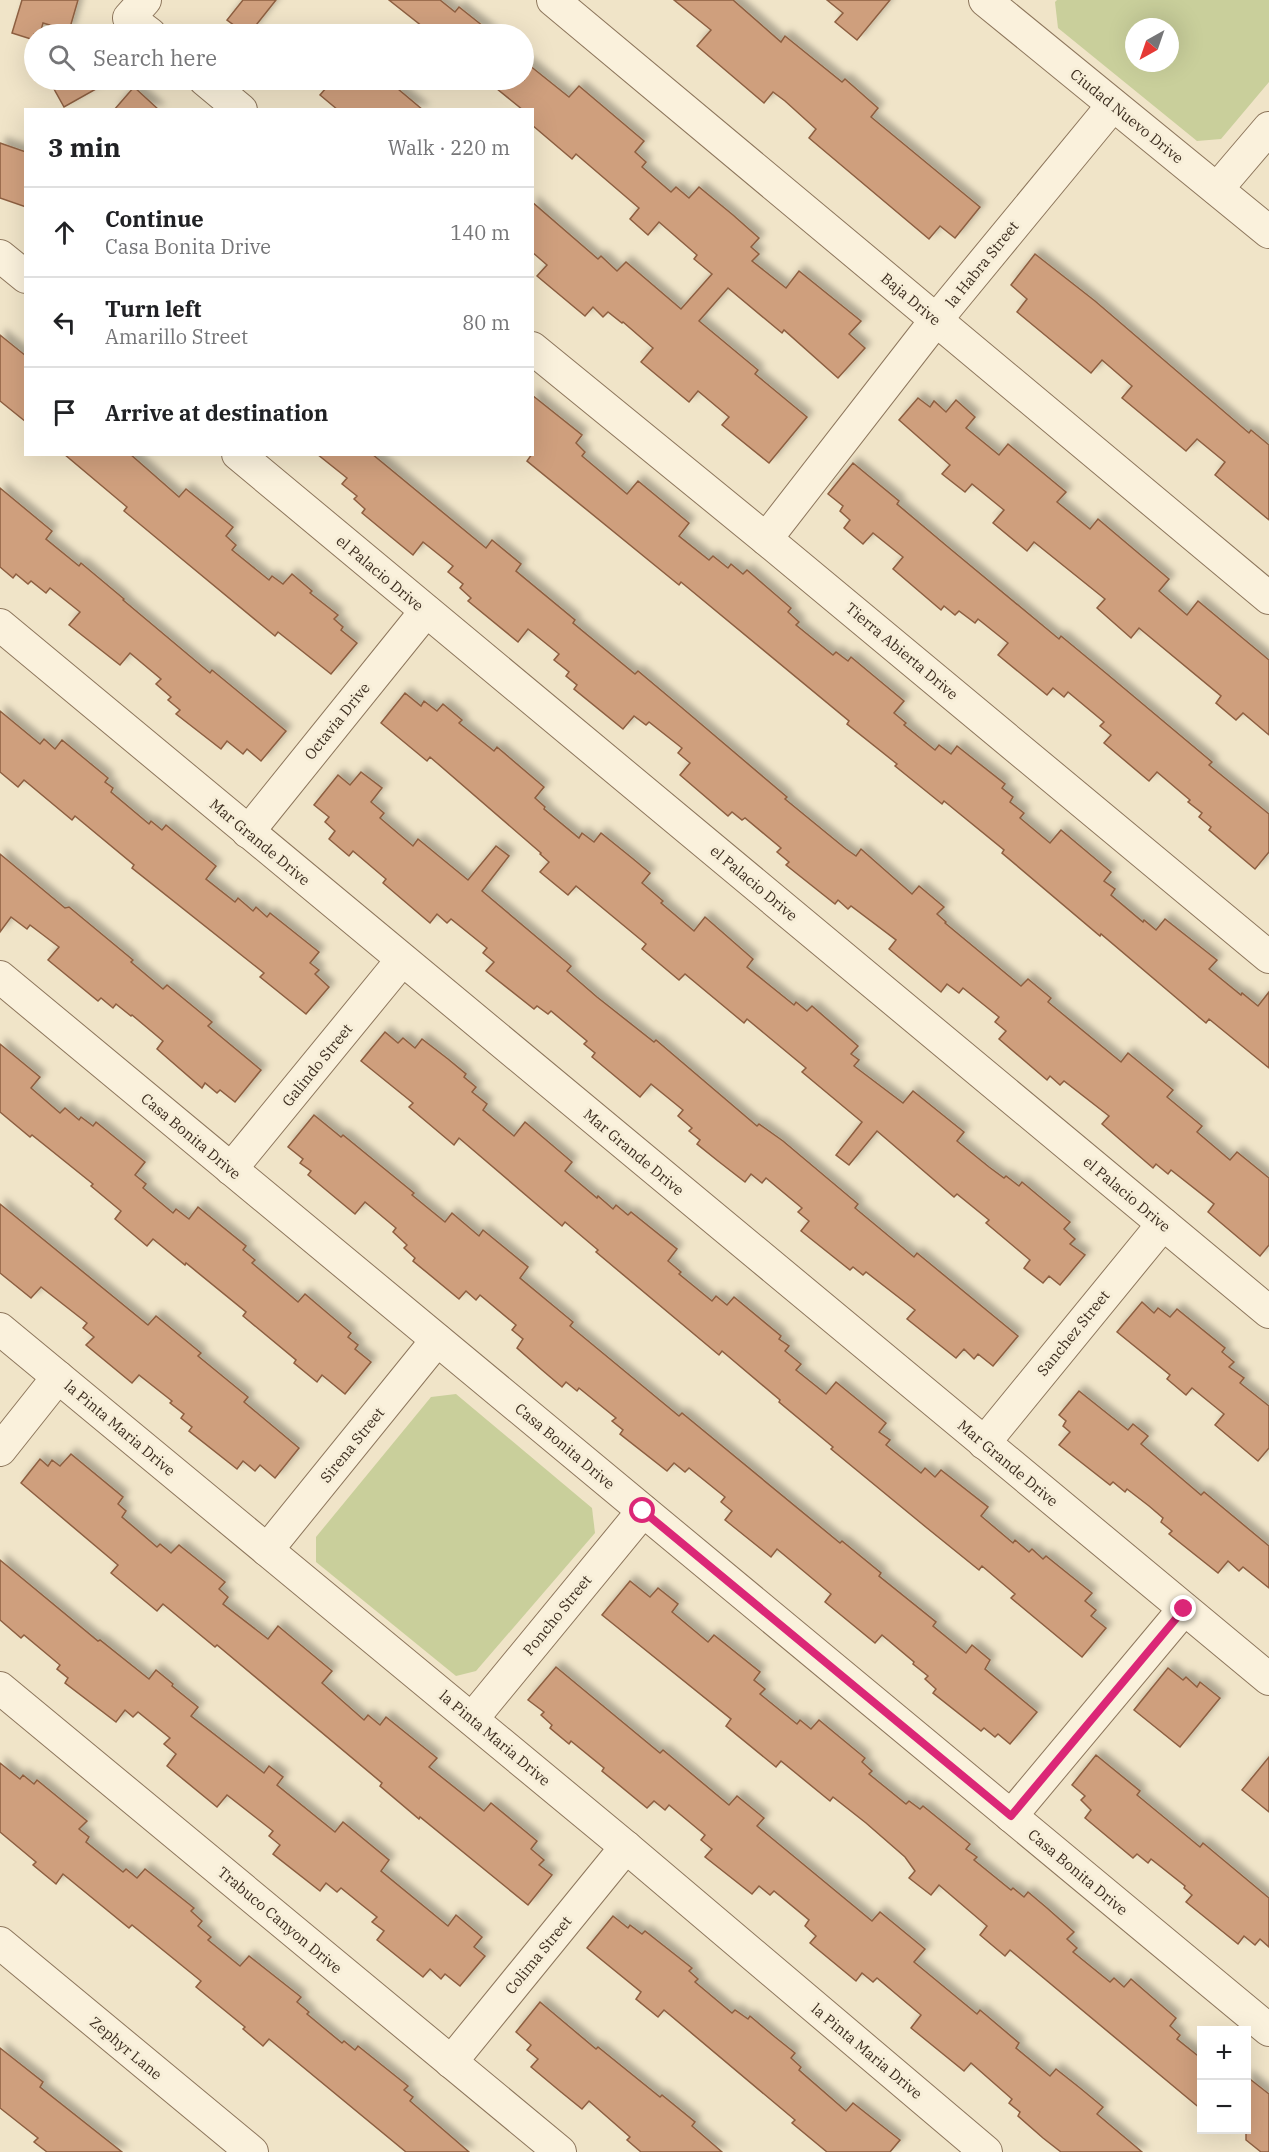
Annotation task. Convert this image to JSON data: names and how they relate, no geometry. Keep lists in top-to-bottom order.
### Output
{
  "streets": {
    "street": [
      "Ciudad Nuevo Drive",
      "la Habra Street",
      "Baja Drive",
      "el Palacio Drive",
      "Tierra Abierta Drive",
      "Octavia Drive",
      "Mar Grande Drive",
      "Galindo Street",
      "Casa Bonita Drive",
      "Sanchez Street",
      "la Pinta Maria Drive",
      "Sirena Street",
      "Poncho Street",
      "Trabuco Canyon Drive",
      "Colima Street",
      "Zephyr Lane"
    ]
  },
  "crossings": [
    ["Ciudad Nuevo Drive", "la Habra Street"],
    ["la Habra Street", "Baja Drive"],
    ["la Habra Street", "Tierra Abierta Drive"],
    ["el Palacio Drive", "Octavia Drive"],
    ["el Palacio Drive", "Sanchez Street"],
    ["Octavia Drive", "Mar Grande Drive"],
    ["Mar Grande Drive", "Galindo Street"],
    ["Mar Grande Drive", "Sanchez Street"],
    ["Galindo Street", "Casa Bonita Drive"],
    ["Casa Bonita Drive", "Sirena Street"],
    ["Casa Bonita Drive", "Poncho Street"],
    ["la Pinta Maria Drive", "Sirena Street"],
    ["la Pinta Maria Drive", "Poncho Street"],
    ["la Pinta Maria Drive", "Colima Street"],
    ["Trabuco Canyon Drive", "Colima Street"]
  ],
  "north": "bottom left",
  "page": {
    "search": "Search here",
    "heading": ["3 min", "Walk · 220 m"],
    "list": [
      ["Continue", "Casa Bonita Drive", "140 m"],
      ["Turn left", "Amarillo Street", "80 m"],
      "Arrive at destination"
    ],
    "map_buttons": ["+", "−"]
  }
}
